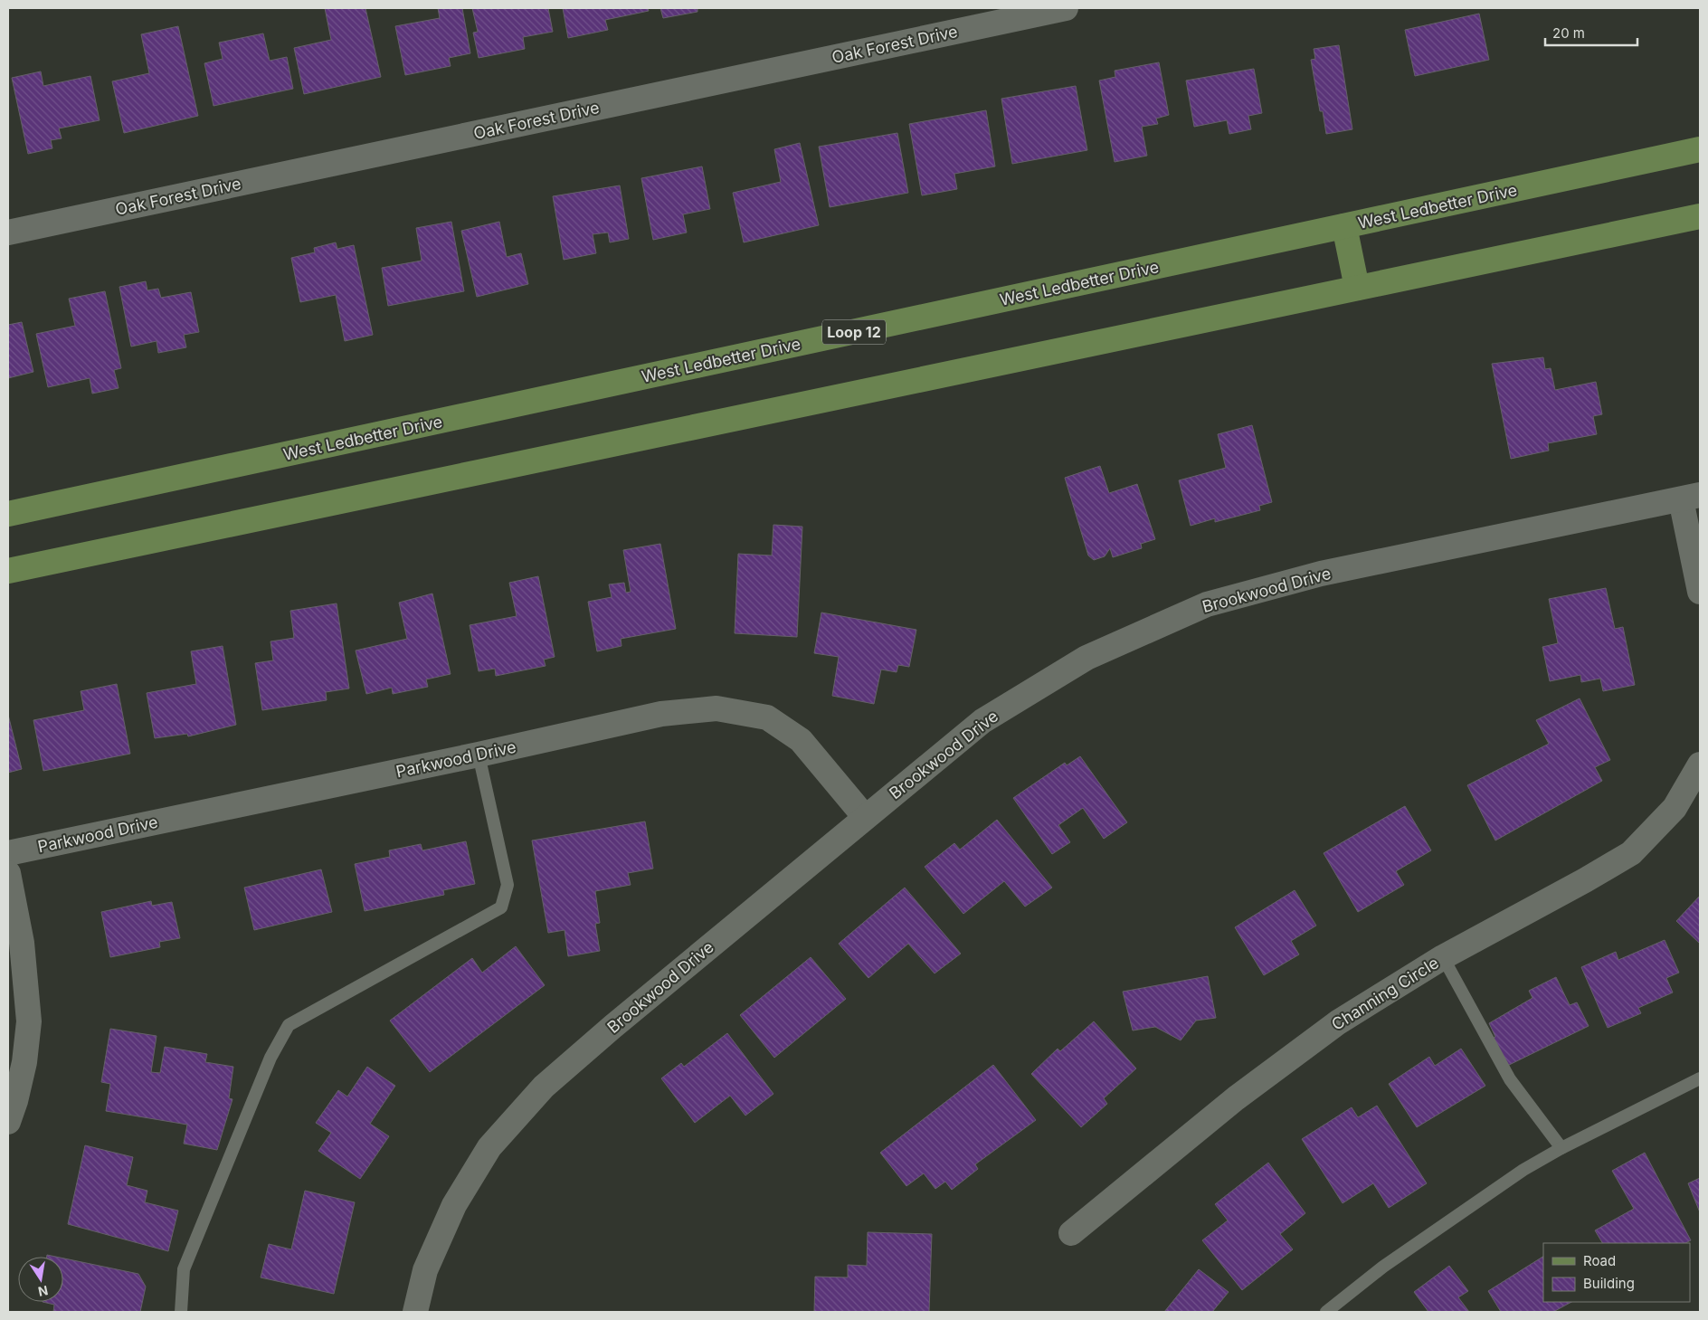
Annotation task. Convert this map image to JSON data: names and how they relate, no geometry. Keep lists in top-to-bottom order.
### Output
{
  "streets": {
    "main road": ["West Ledbetter Drive", "Loop 12"],
    "street": [
      "Oak Forest Drive",
      "Brookwood Drive",
      "Parkwood Drive",
      "Channing Circle"
    ]
  },
  "crossings": [
    ["Brookwood Drive", "Parkwood Drive"]
  ],
  "legend": ["Road", "Building"],
  "scale_bar": "20 m",
  "north": "bottom"
}
